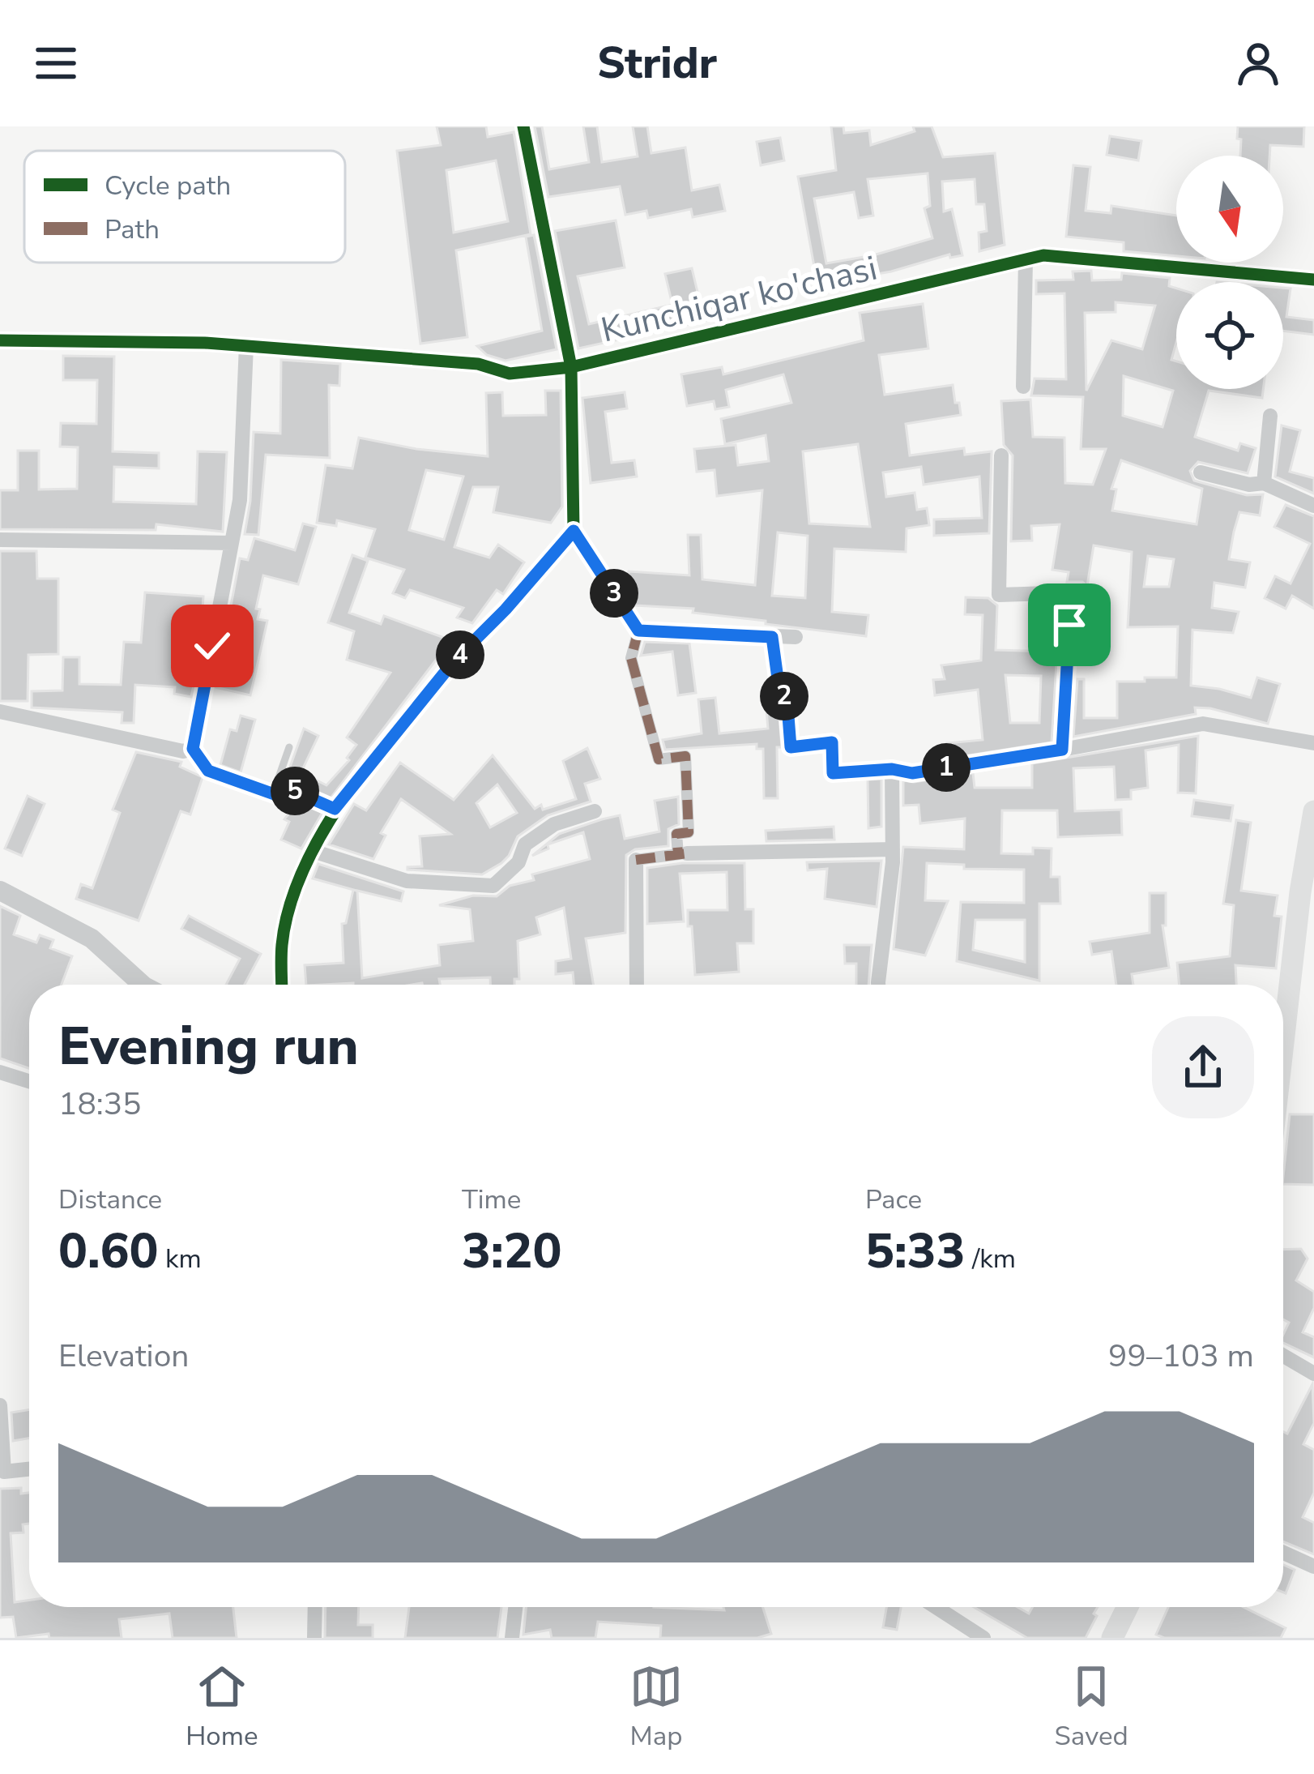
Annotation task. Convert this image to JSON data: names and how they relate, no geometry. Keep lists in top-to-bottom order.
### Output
{
  "streets": {
    "street": ["Kunchiqar ko'chasi"]
  },
  "legend": ["Cycle path", "Path"],
  "north": "bottom",
  "page": {
    "header": "Stridr",
    "pins": [
      "3",
      "4",
      "2",
      "1",
      "5"
    ],
    "heading": ["Evening run", "18:35"],
    "stats": [
      ["Distance", "0.60 km"],
      ["Time", "3:20"],
      ["Pace", "5:33 /km"]
    ],
    "chart": ["Elevation", "99–103 m"],
    "tabs": ["Home", "Map", "Saved"]
  }
}
